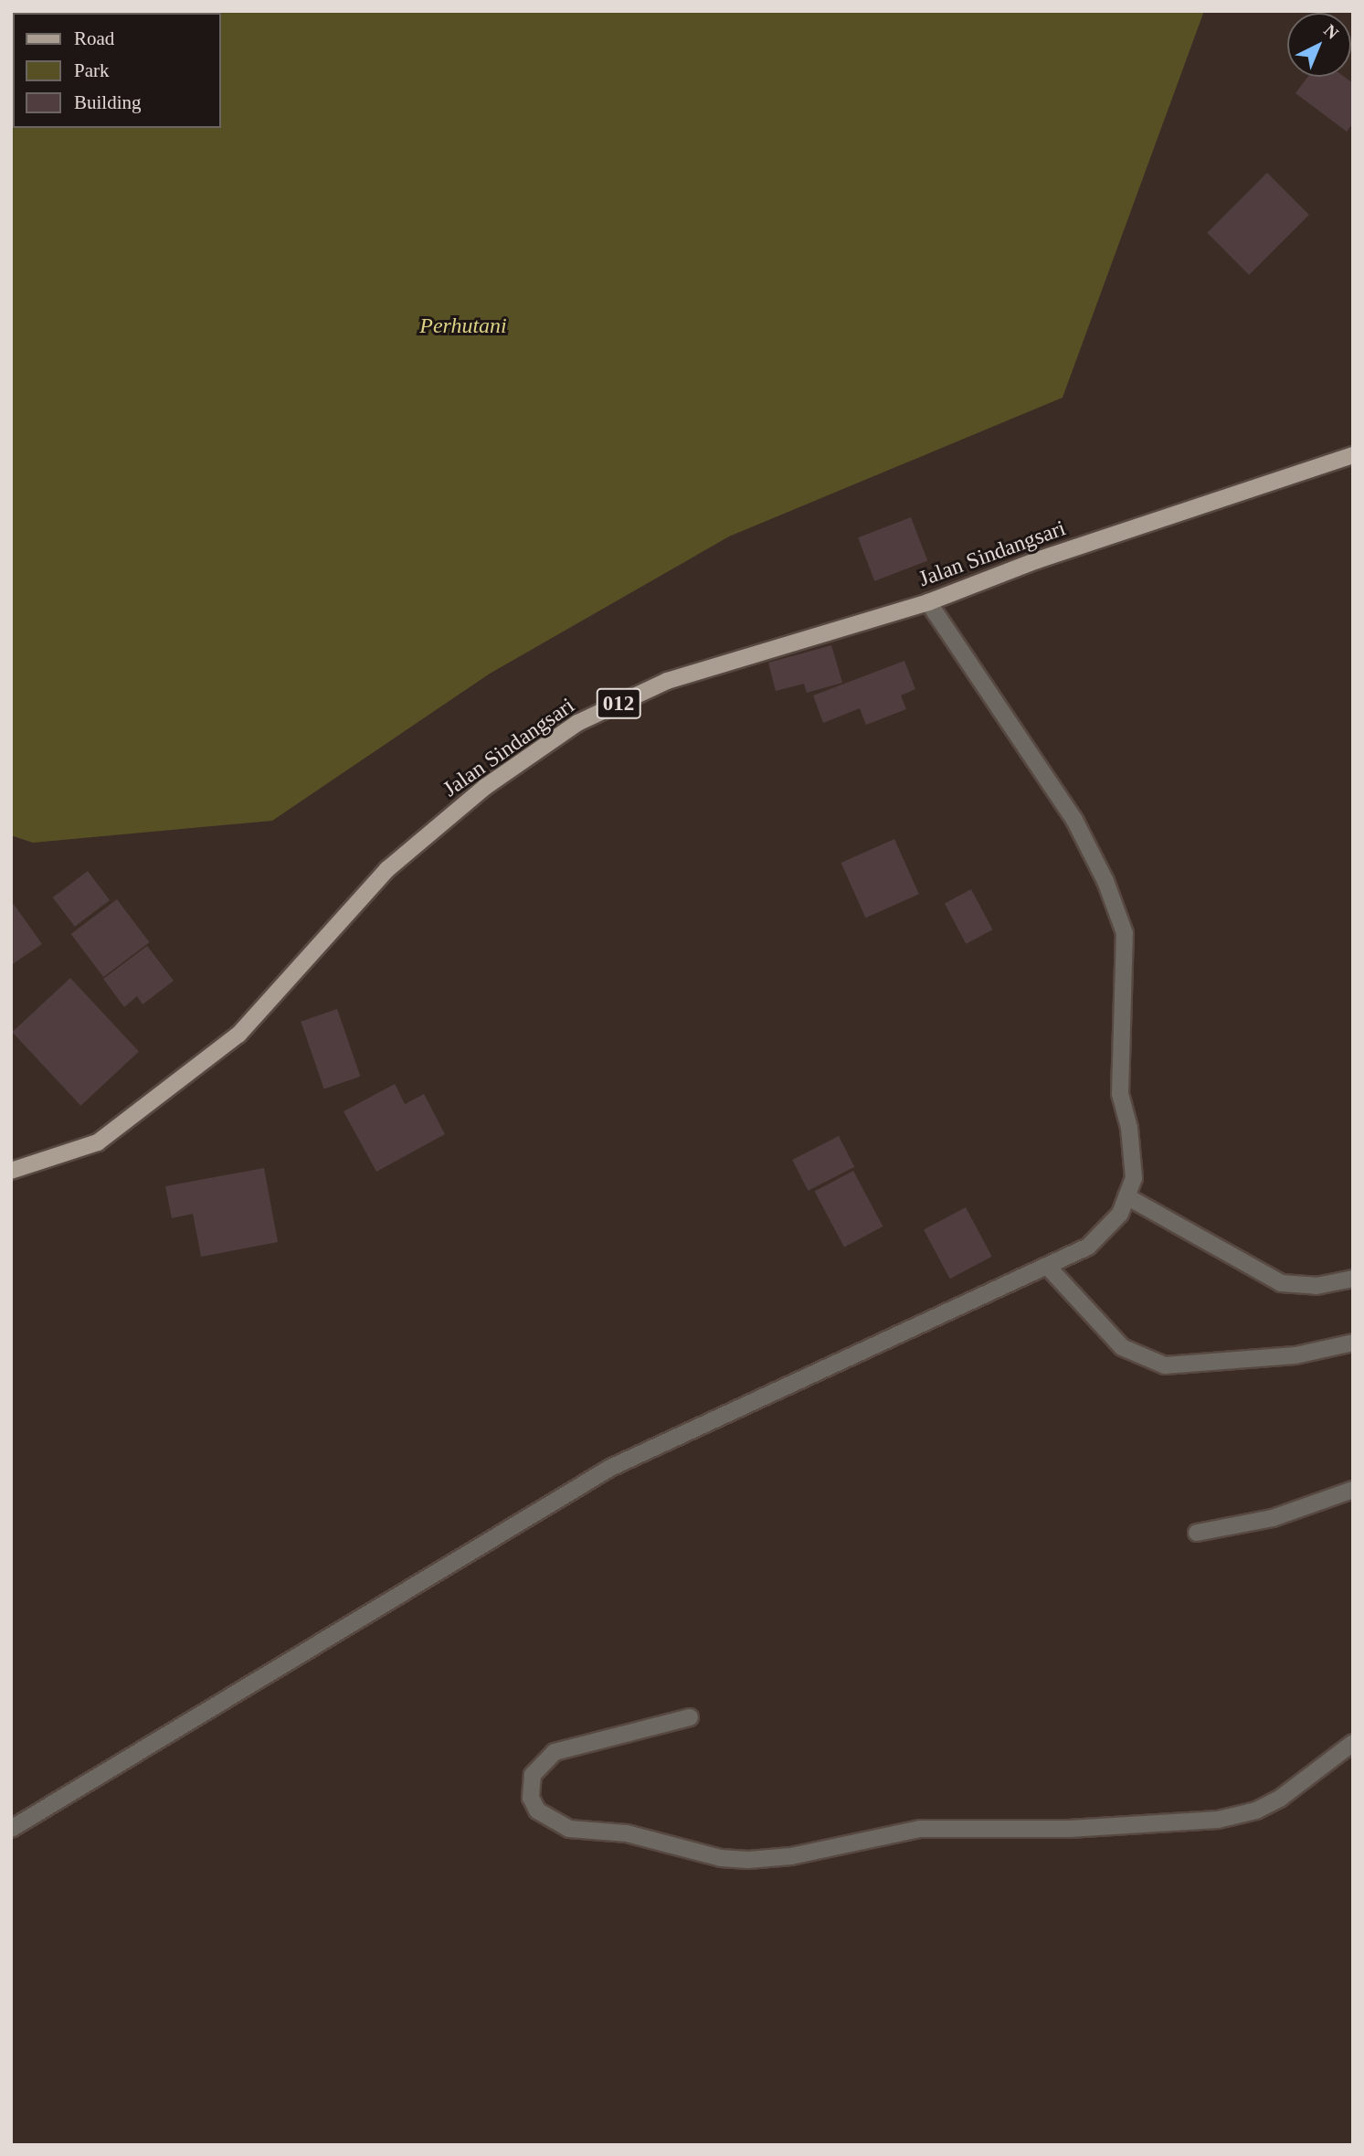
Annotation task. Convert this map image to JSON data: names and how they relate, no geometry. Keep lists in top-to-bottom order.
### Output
{
  "streets": {
    "main road": ["Jalan Sindangsari", "012"]
  },
  "parks": ["Perhutani"],
  "legend": ["Road", "Park", "Building"],
  "north": "top right"
}
